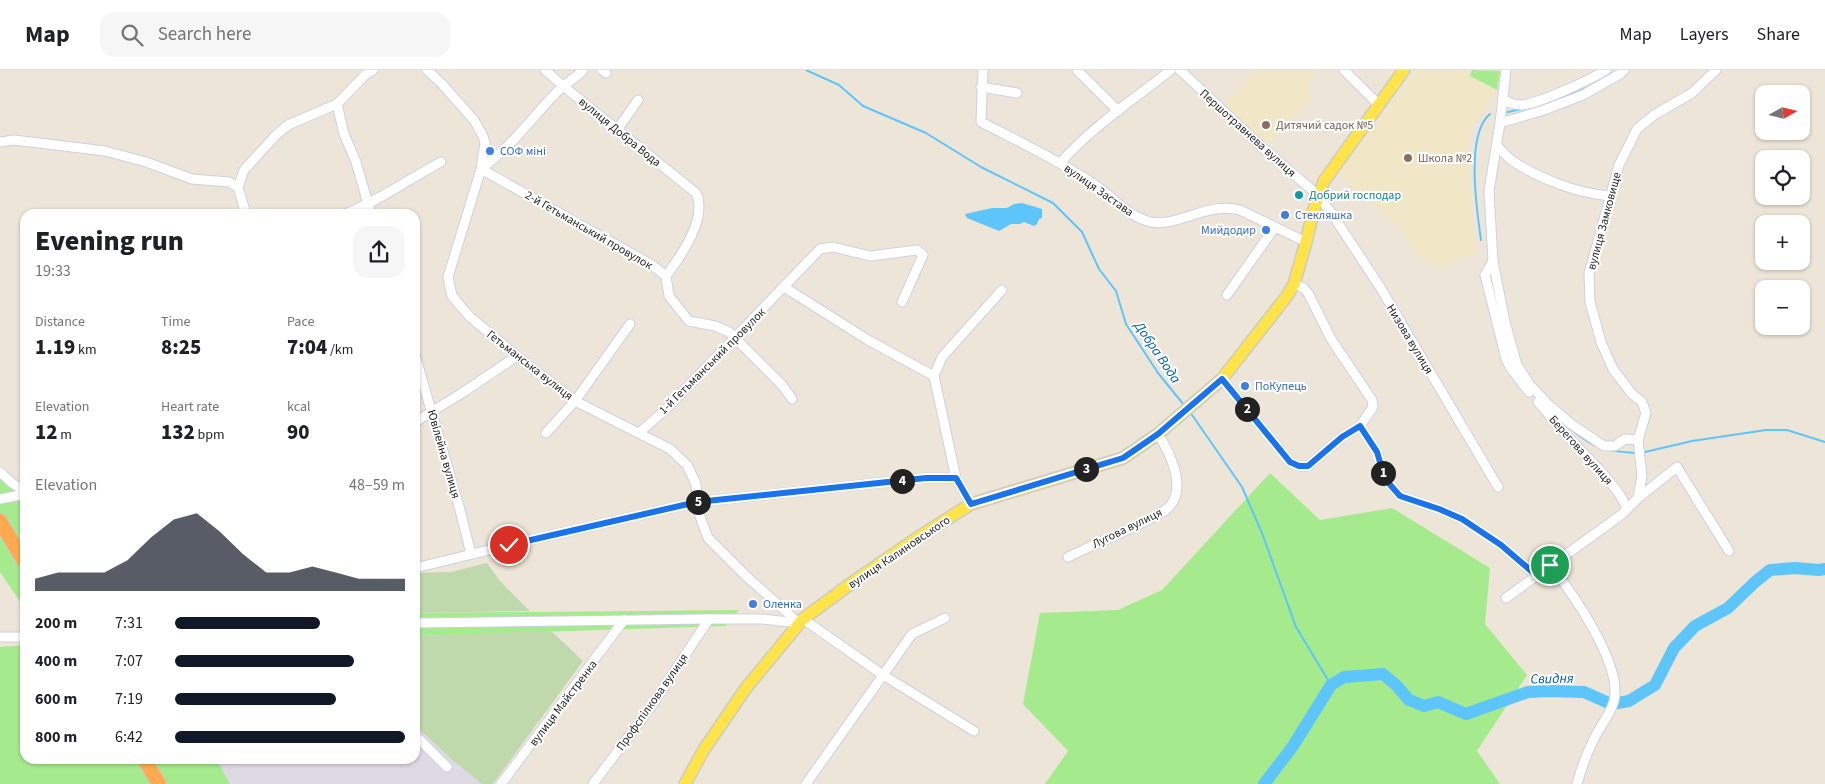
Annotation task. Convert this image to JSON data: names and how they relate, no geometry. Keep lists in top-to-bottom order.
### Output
{
  "streets": {
    "main road": ["вулиця Калиновського"],
    "street": [
      "вулиця Добра Вода",
      "Першотравнева вулиця",
      "вулиця Застава",
      "вулиця Замковище",
      "2-й Гетьманський провулок",
      "Низова вулиця",
      "1-й Гетьманський провулок",
      "Гетьманська вулиця",
      "Берегова вулиця",
      "Ювілейна вулиця",
      "Лугова вулиця",
      "Профспілкова вулиця",
      "вулиця Майстренка"
    ]
  },
  "crossings": [
    ["вулиця Добра Вода", "2-й Гетьманський провулок"],
    ["Першотравнева вулиця", "Низова вулиця"],
    ["Першотравнева вулиця", "вулиця Калиновського"],
    ["вулиця Застава", "вулиця Калиновського"],
    ["вулиця Замковище", "Берегова вулиця"],
    ["2-й Гетьманський провулок", "1-й Гетьманський провулок"],
    ["2-й Гетьманський провулок", "Гетьманська вулиця"],
    ["Низова вулиця", "вулиця Калиновського"],
    ["1-й Гетьманський провулок", "Гетьманська вулиця"],
    ["Гетьманська вулиця", "вулиця Калиновського"],
    ["Лугова вулиця", "вулиця Калиновського"]
  ],
  "water": ["Добра Вода", "Свидня"],
  "places": [
    "Дитячий садок №5",
    "СОФ міні",
    "Школа №2",
    "Добрий господар",
    "Стекляшка",
    "Мийдодир",
    "ПоКупець",
    "Оленка"
  ],
  "north": "right",
  "page": {
    "header": "Map",
    "search": "Search here",
    "nav": ["Map", "Layers", "Share"],
    "map_buttons": ["+", "−"],
    "heading": ["Evening run", "19:33"],
    "stats": [
      ["Distance", "1.19 km"],
      ["Time", "8:25"],
      ["Pace", "7:04 /km"],
      ["Elevation", "12 m"],
      ["Heart rate", "132 bpm"],
      ["kcal", "90"]
    ],
    "pins": [
      "2",
      "3",
      "1",
      "4",
      "5"
    ],
    "chart": ["Elevation", "48–59 m"],
    "list": [
      {
        "name": "200 m",
        "note": "7:31"
      },
      {
        "name": "400 m",
        "note": "7:07"
      },
      {
        "name": "600 m",
        "note": "7:19"
      },
      {
        "name": "800 m",
        "note": "6:42"
      }
    ]
  }
}
